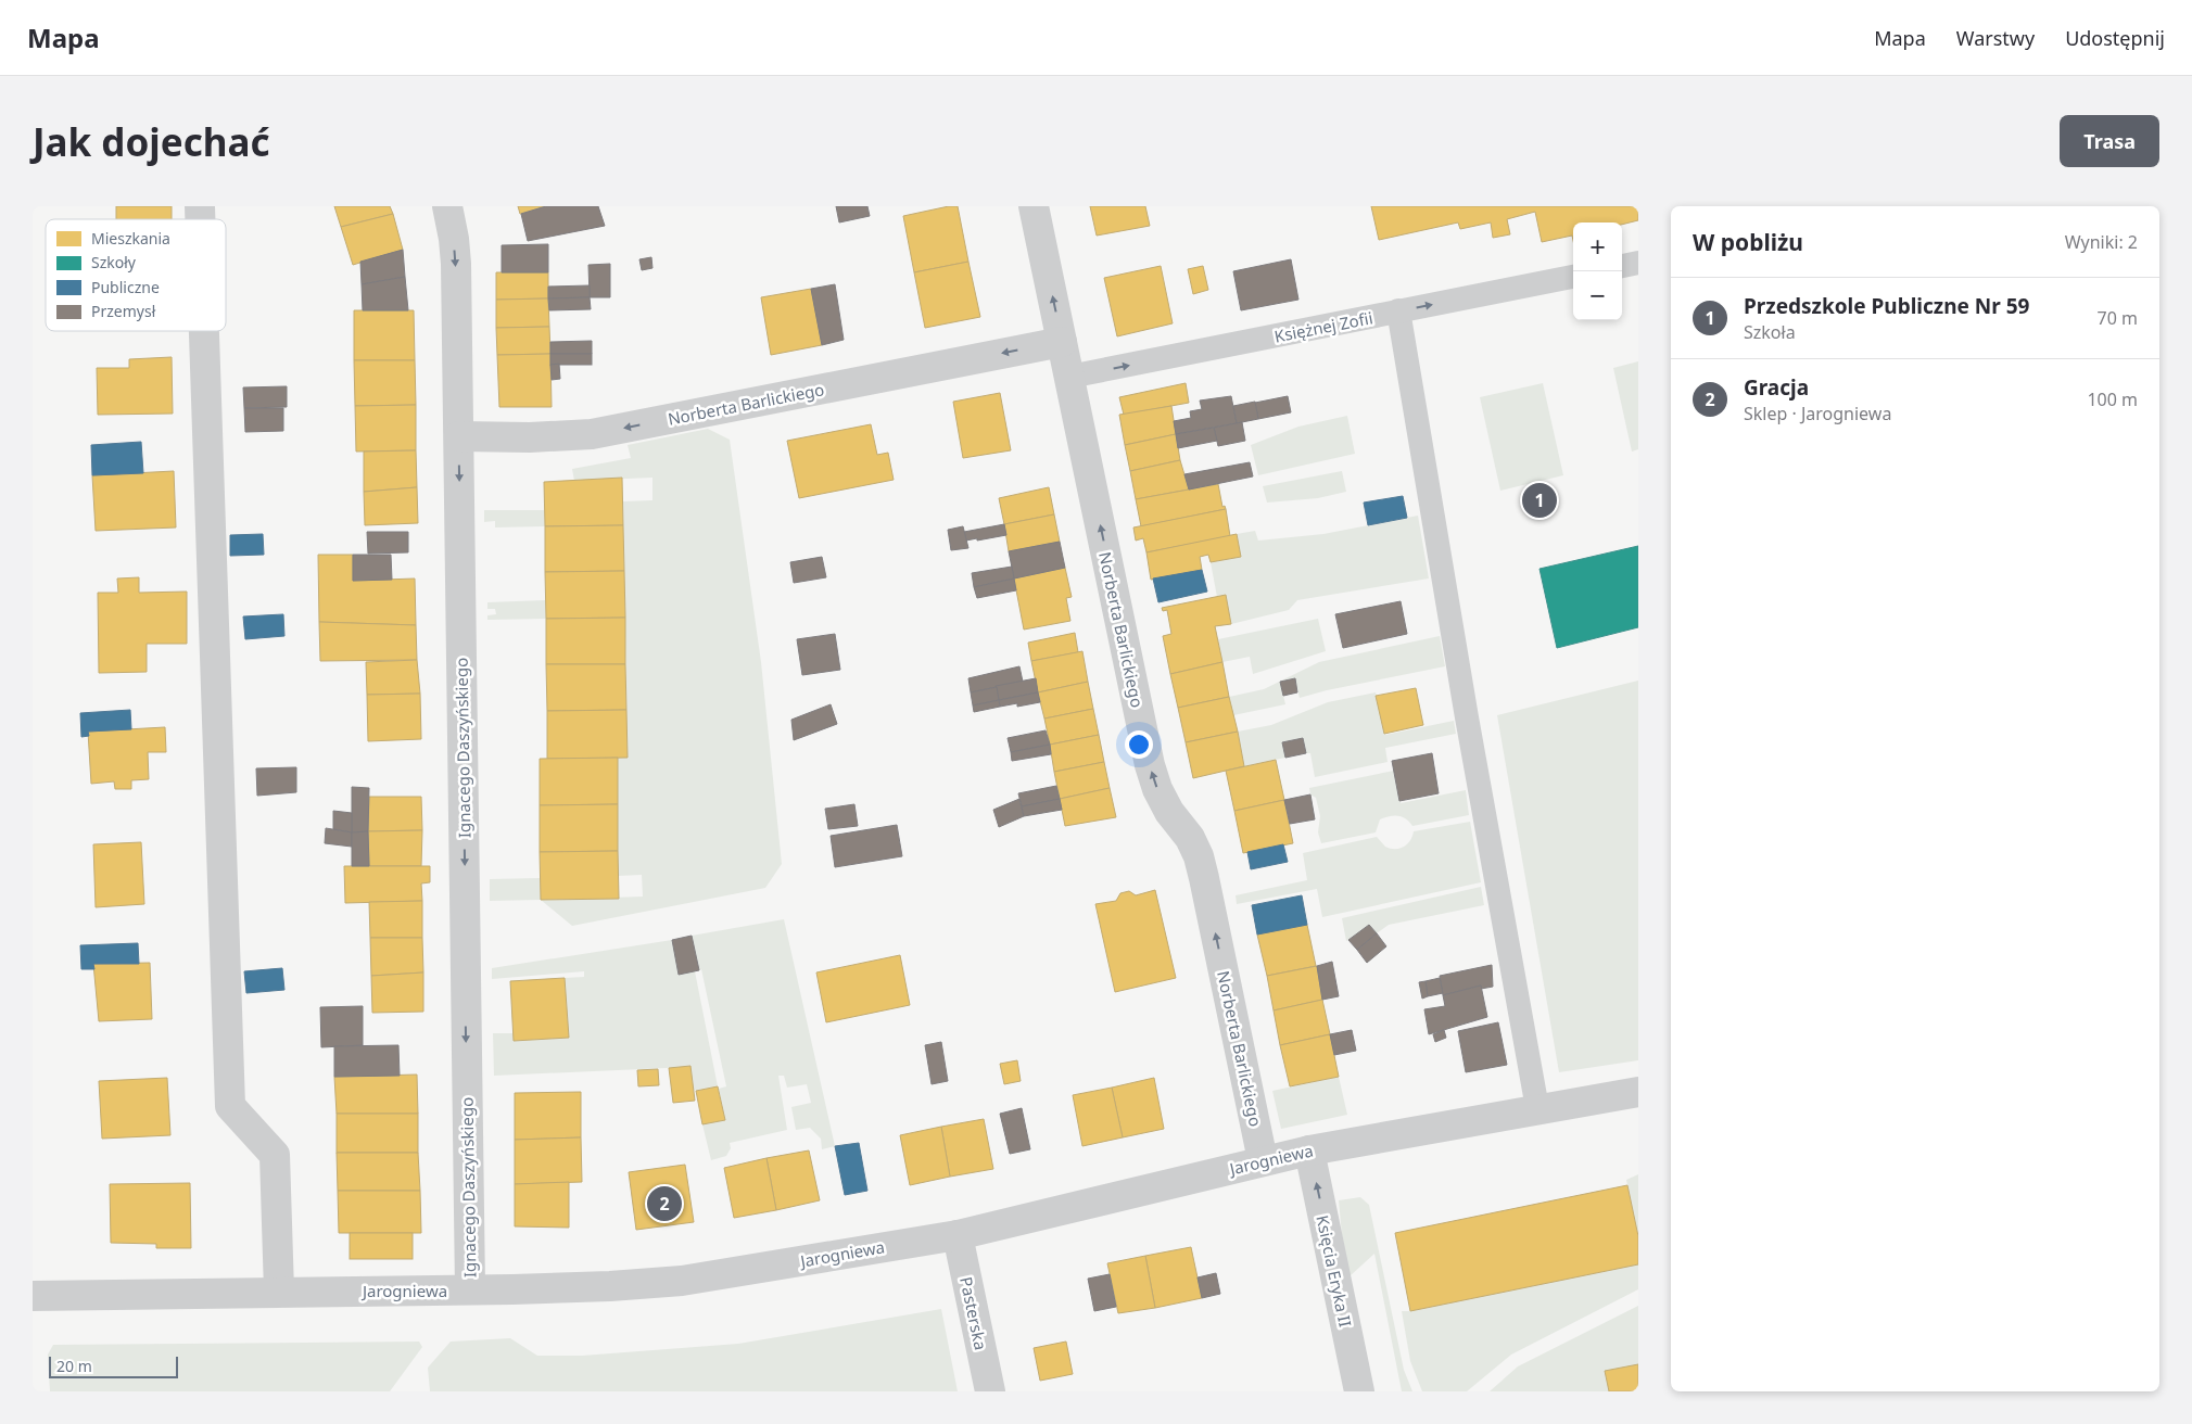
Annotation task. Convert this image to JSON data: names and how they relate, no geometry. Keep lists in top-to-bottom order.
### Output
{
  "streets": {
    "street": [
      "Norberta Barlickiego",
      "Ignacego Daszyńskiego",
      "Jarogniewa",
      "Księcia Eryka II",
      "Pasterska"
    ],
    "lane": ["Księżnej Zofii"]
  },
  "crossings": [
    ["Księżnej Zofii", "Norberta Barlickiego"],
    ["Norberta Barlickiego", "Ignacego Daszyńskiego"],
    ["Norberta Barlickiego", "Jarogniewa"],
    ["Ignacego Daszyńskiego", "Jarogniewa"],
    ["Jarogniewa", "Księcia Eryka II"],
    ["Jarogniewa", "Pasterska"]
  ],
  "one_way": ["Księżnej Zofii", "Księcia Eryka II"],
  "legend": [
    "Mieszkania",
    "Szkoły",
    "Publiczne",
    "Przemysł"
  ],
  "scale_bar": "20 m",
  "page": {
    "header": "Mapa",
    "nav": ["Mapa", "Warstwy", "Udostępnij"],
    "buttons": "Trasa",
    "title": "Jak dojechać",
    "heading": ["W pobliżu", "Wyniki: 2"],
    "map_buttons": ["+", "−"],
    "list": [
      {
        "mark": "1",
        "name": "Przedszkole Publiczne Nr 59",
        "note": "Szkoła",
        "value": "70 m"
      },
      {
        "mark": "2",
        "name": "Gracja",
        "note": "Sklep · Jarogniewa",
        "value": "100 m"
      }
    ],
    "pins": ["1", "2"],
    "scale": "20 m"
  }
}
